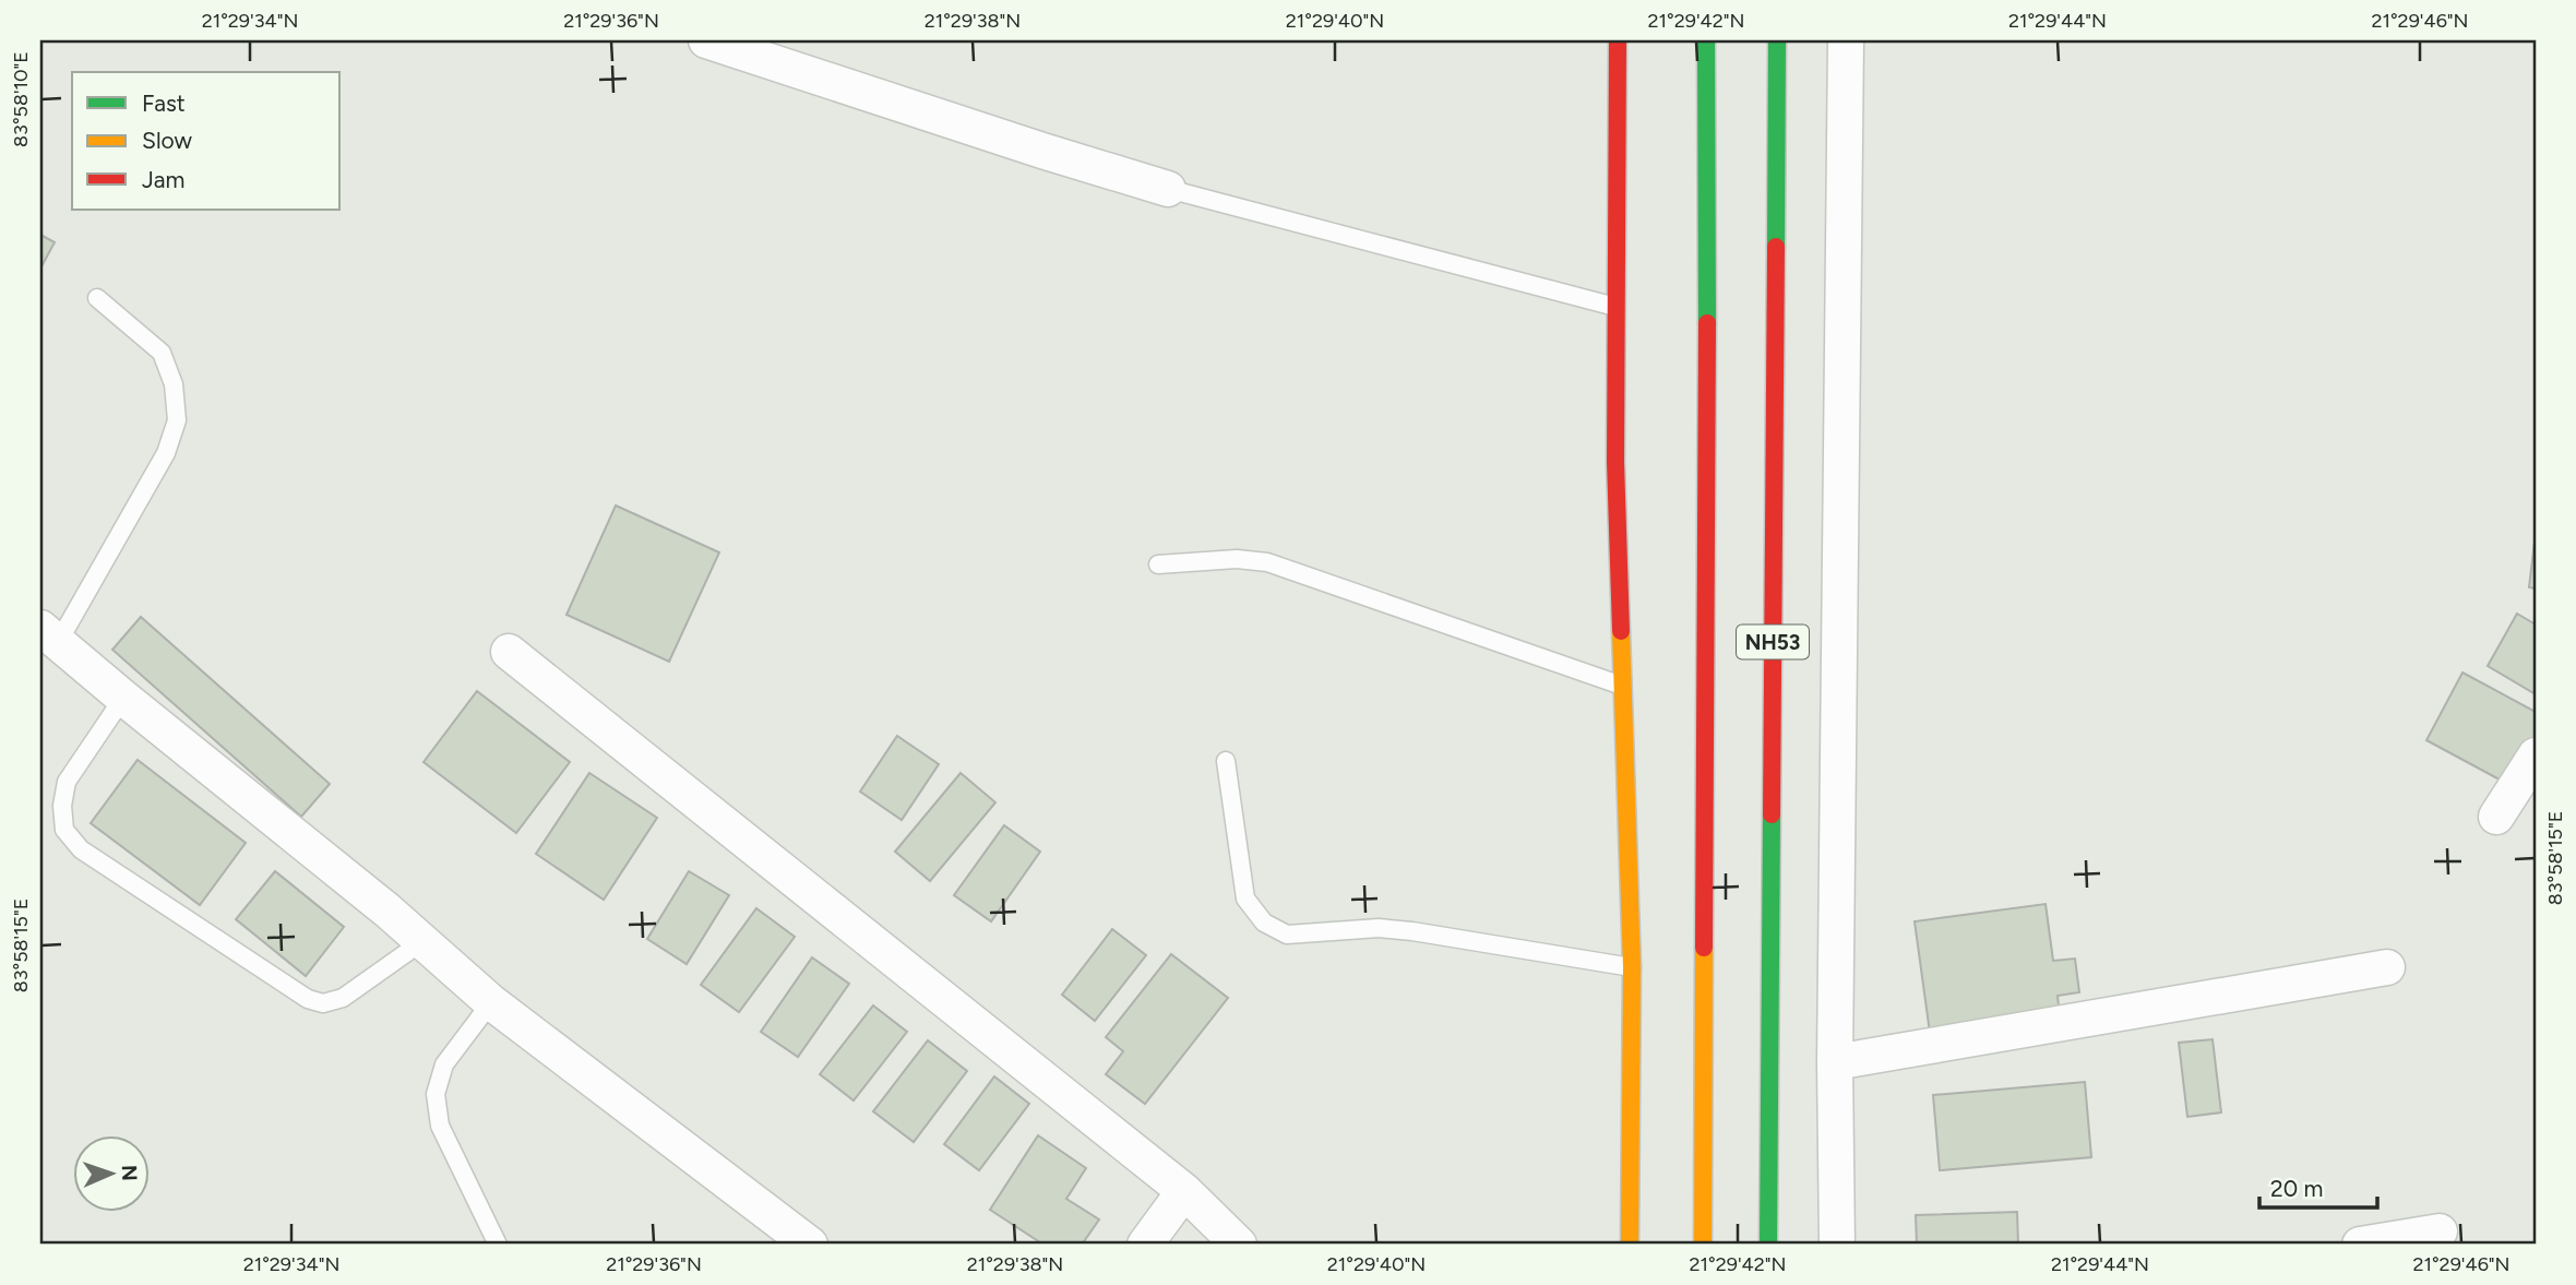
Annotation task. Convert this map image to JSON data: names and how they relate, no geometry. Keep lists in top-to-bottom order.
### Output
{
  "streets": {
    "main road": ["NH53"]
  },
  "legend": ["Fast", "Slow", "Jam"],
  "scale_bar": "20 m",
  "north": "right",
  "coordinates": [
    "21°29'34\"N",
    "21°29'36\"N",
    "21°29'38\"N",
    "21°29'40\"N",
    "21°29'42\"N",
    "21°29'44\"N",
    "21°29'46\"N",
    "83°58'10\"E",
    "83°58'15\"E"
  ]
}
